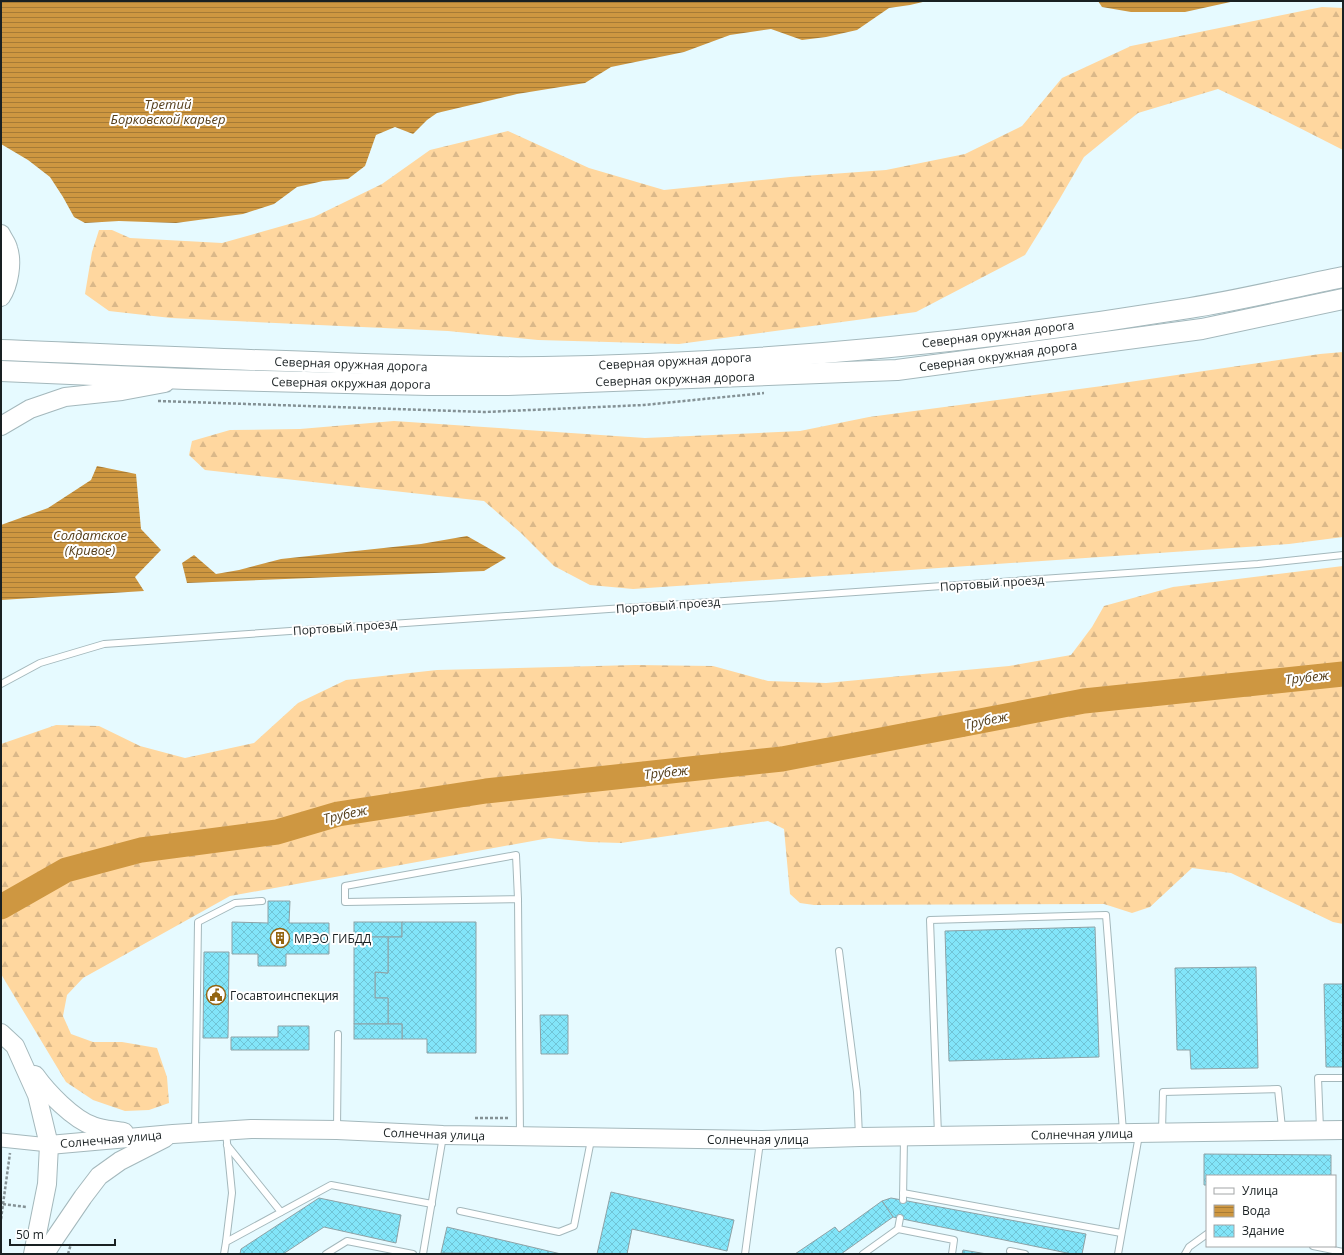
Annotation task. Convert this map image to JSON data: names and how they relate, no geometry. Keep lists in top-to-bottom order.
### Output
{
  "streets": {
    "main road": ["Северная оружная дорога", "Северная окружная дорога", "Солнечная улица"],
    "lane": ["Портовый проезд"]
  },
  "water": ["Третий Борковской карьер", "Солдатское (Кривое)", "Трубеж"],
  "places": {
    "building": ["МРЭО ГИБДД"],
    "public building": ["Госавтоинспекция"]
  },
  "legend": ["Улица", "Вода", "Здание"],
  "scale_bar": "50 m"
}
